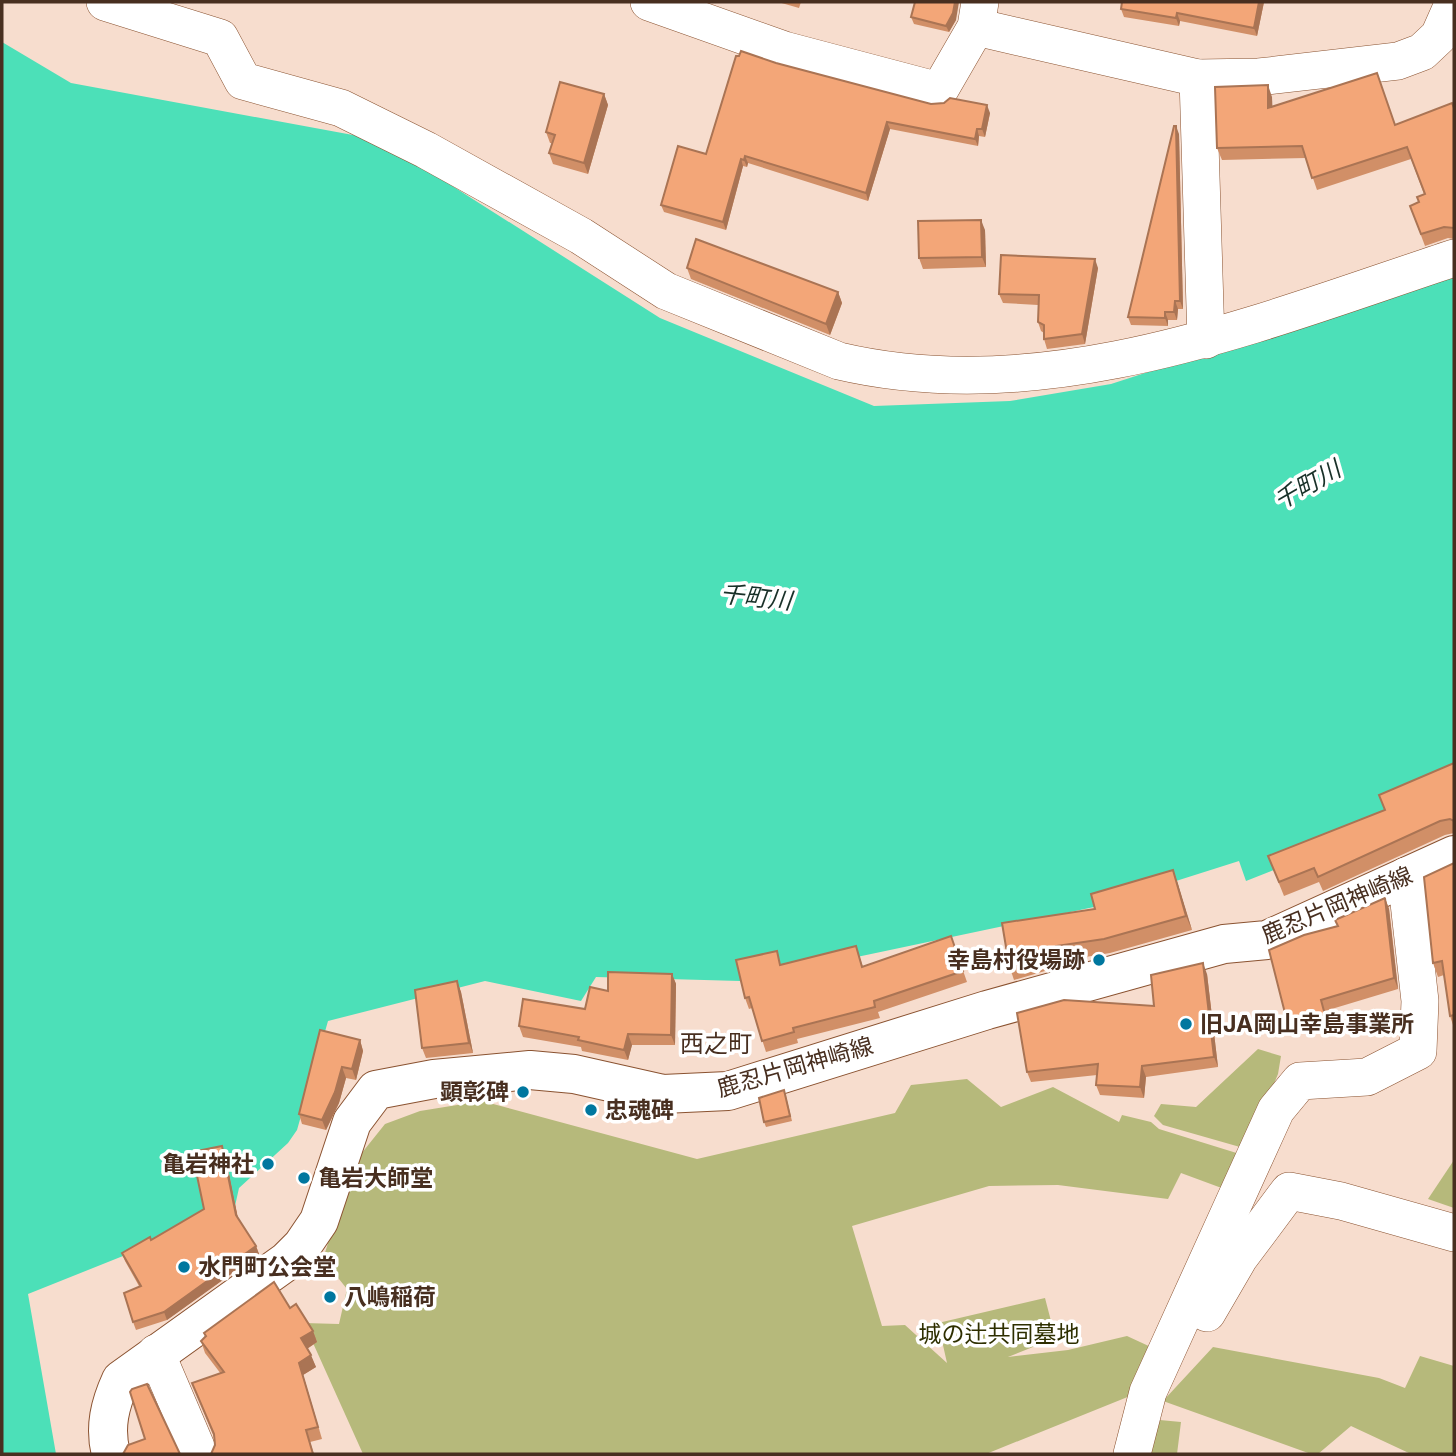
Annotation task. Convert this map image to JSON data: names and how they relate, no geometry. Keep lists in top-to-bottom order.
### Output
{
  "streets": {
    "main road": ["鹿忍片岡神崎線"]
  },
  "districts": ["西之町"],
  "water": ["千町川"],
  "parks": ["城の辻共同墓地"],
  "places": [
    "幸島村役場跡",
    "旧JA岡山幸島事業所",
    "顕彰碑",
    "忠魂碑",
    "亀岩神社",
    "亀岩大師堂",
    "水門町公会堂",
    "八嶋稲荷"
  ]
}
